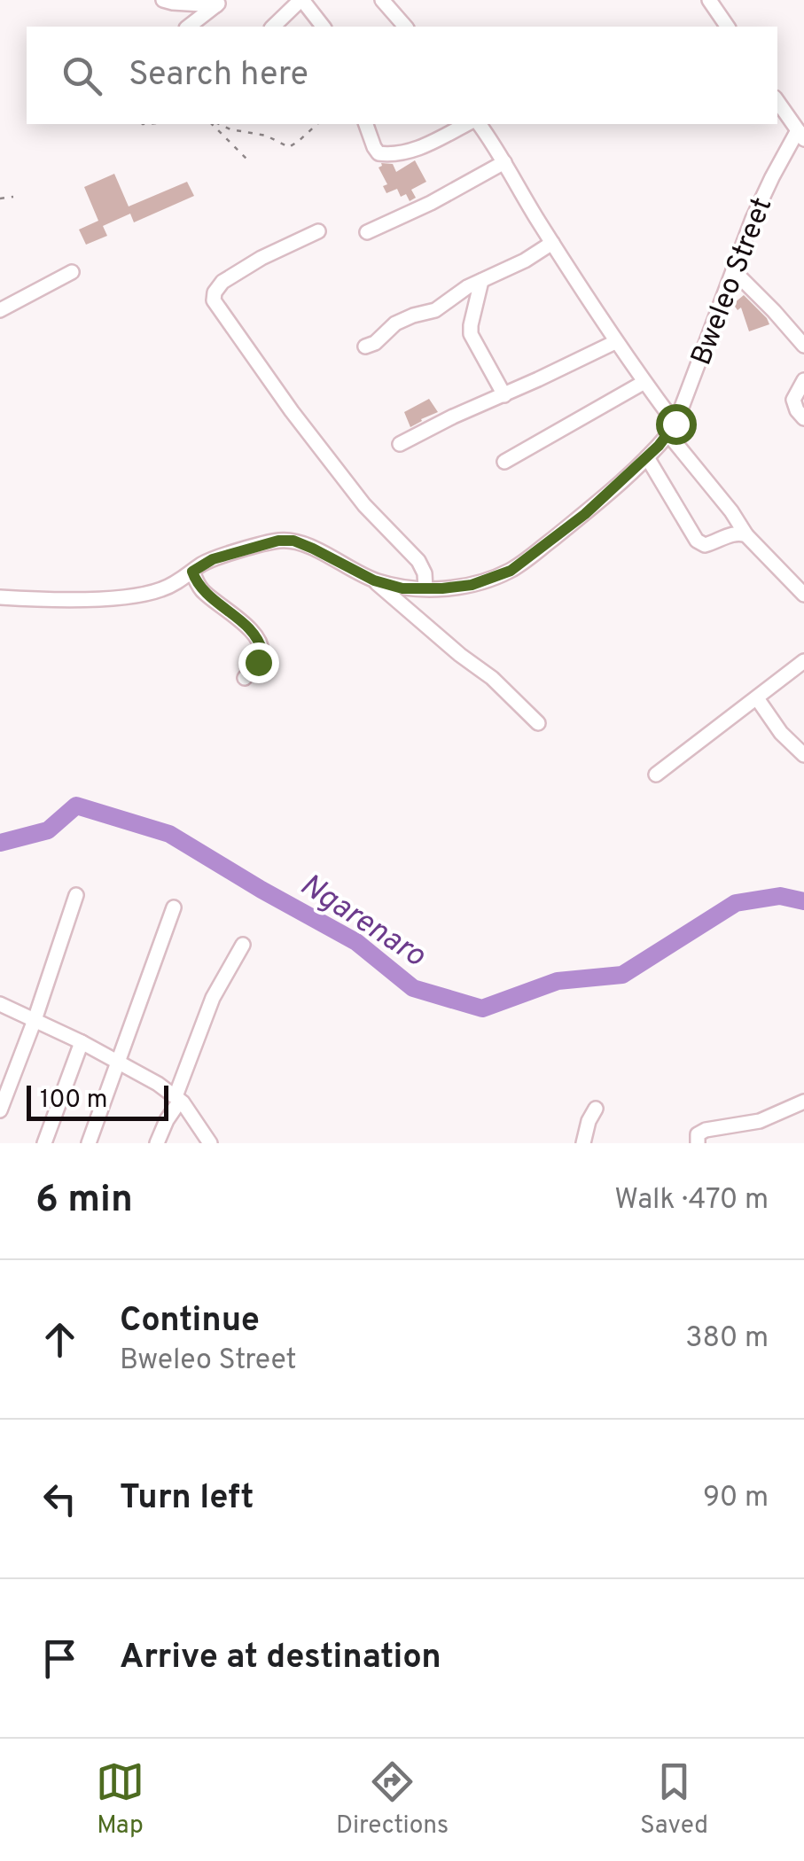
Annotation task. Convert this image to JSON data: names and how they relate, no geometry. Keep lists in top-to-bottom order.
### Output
{
  "streets": {
    "street": ["Bweleo Street"]
  },
  "water": ["Ngarenaro"],
  "scale_bar": "100 m",
  "page": {
    "search": "Search here",
    "scale": "100 m",
    "heading": ["6 min", "Walk · 470 m"],
    "list": [
      ["Continue", "Bweleo Street", "380 m"],
      ["Turn left", "90 m"],
      "Arrive at destination"
    ],
    "nav": ["Map", "Directions", "Saved"]
  }
}
